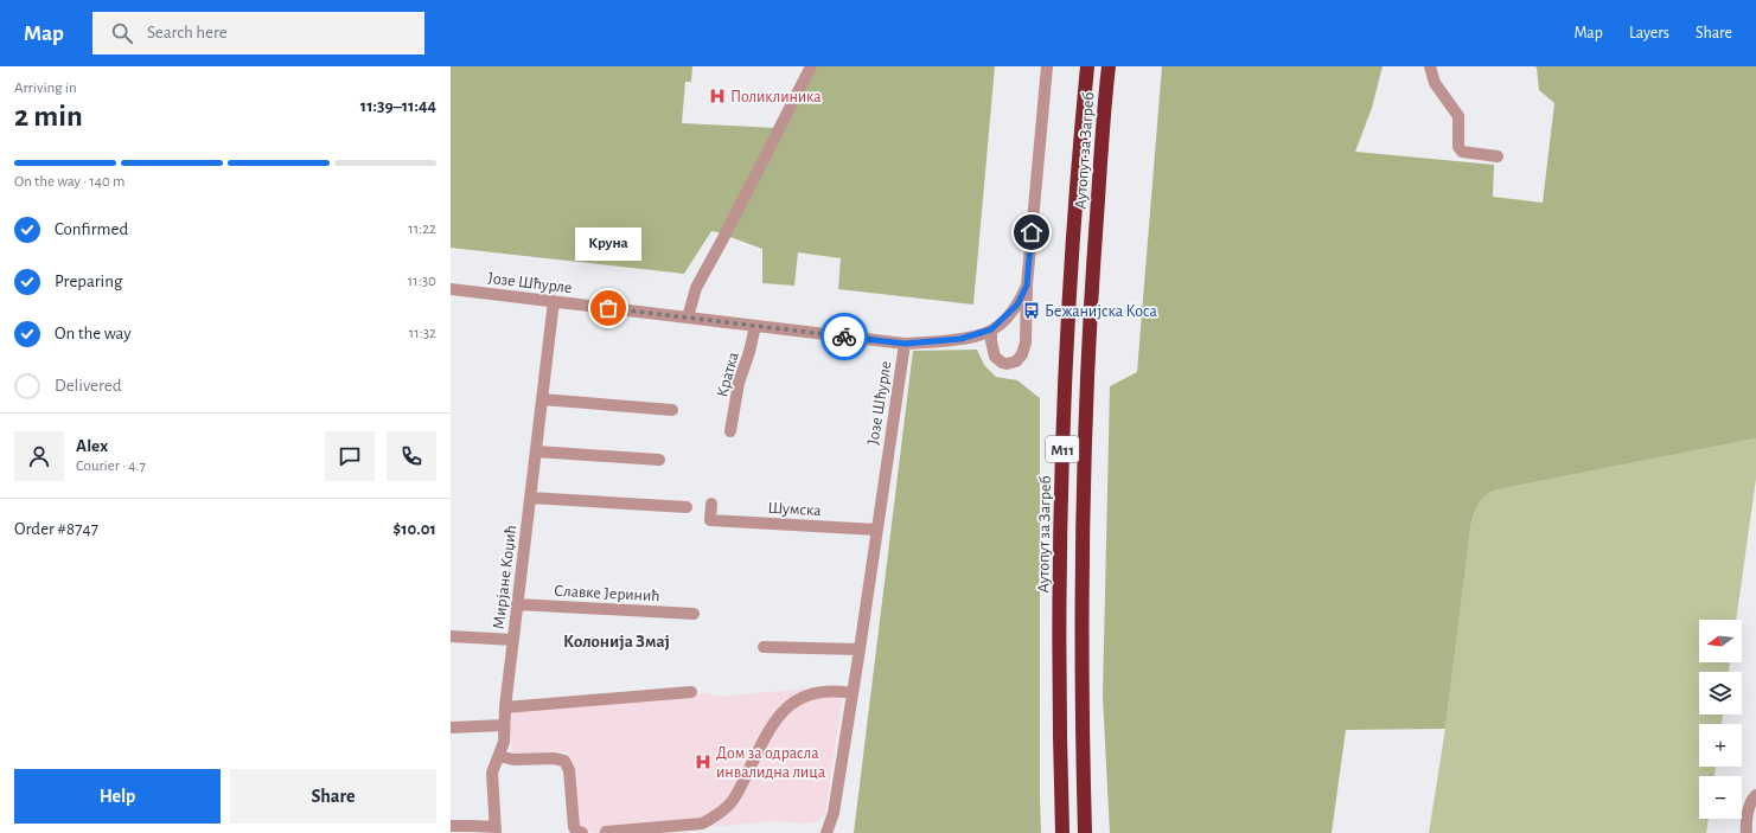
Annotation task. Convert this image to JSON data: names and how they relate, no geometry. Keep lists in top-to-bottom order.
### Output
{
  "streets": {
    "highway": ["Аутопут за Загреб", "M11"],
    "street": [
      "Јозе Шћурле",
      "Кратка",
      "Шумска",
      "Мирјане Коџић",
      "Славке Јеринић"
    ]
  },
  "crossings": [
    ["Јозе Шћурле", "Кратка"],
    ["Јозе Шћурле", "Шумска"],
    ["Јозе Шћурле", "Мирјане Коџић"],
    ["Мирјане Коџић", "Славке Јеринић"]
  ],
  "districts": ["Колонија Змај"],
  "places": {
    "hospital": ["Поликлиника", "Дом за одрасла инвалидна лица"],
    "other": ["Круна"],
    "bus stop": ["Бежанијска Коса"]
  },
  "north": "left",
  "page": {
    "header": "Map",
    "search": "Search here",
    "nav": ["Map", "Layers", "Share"],
    "heading": ["2 min", "Arriving in", "11:39–11:44"],
    "panel": [
      "Alex",
      "Courier · 4.7",
      "Order #8747",
      "$10.01"
    ],
    "bar": "On the way · 140 m",
    "list": [
      ["Confirmed", "11:22"],
      ["Preparing", "11:30"],
      ["On the way", "11:32"],
      "Delivered"
    ],
    "bubble": "Круна",
    "map_buttons": ["+", "−"],
    "buttons": ["Help", "Share"]
  }
}
